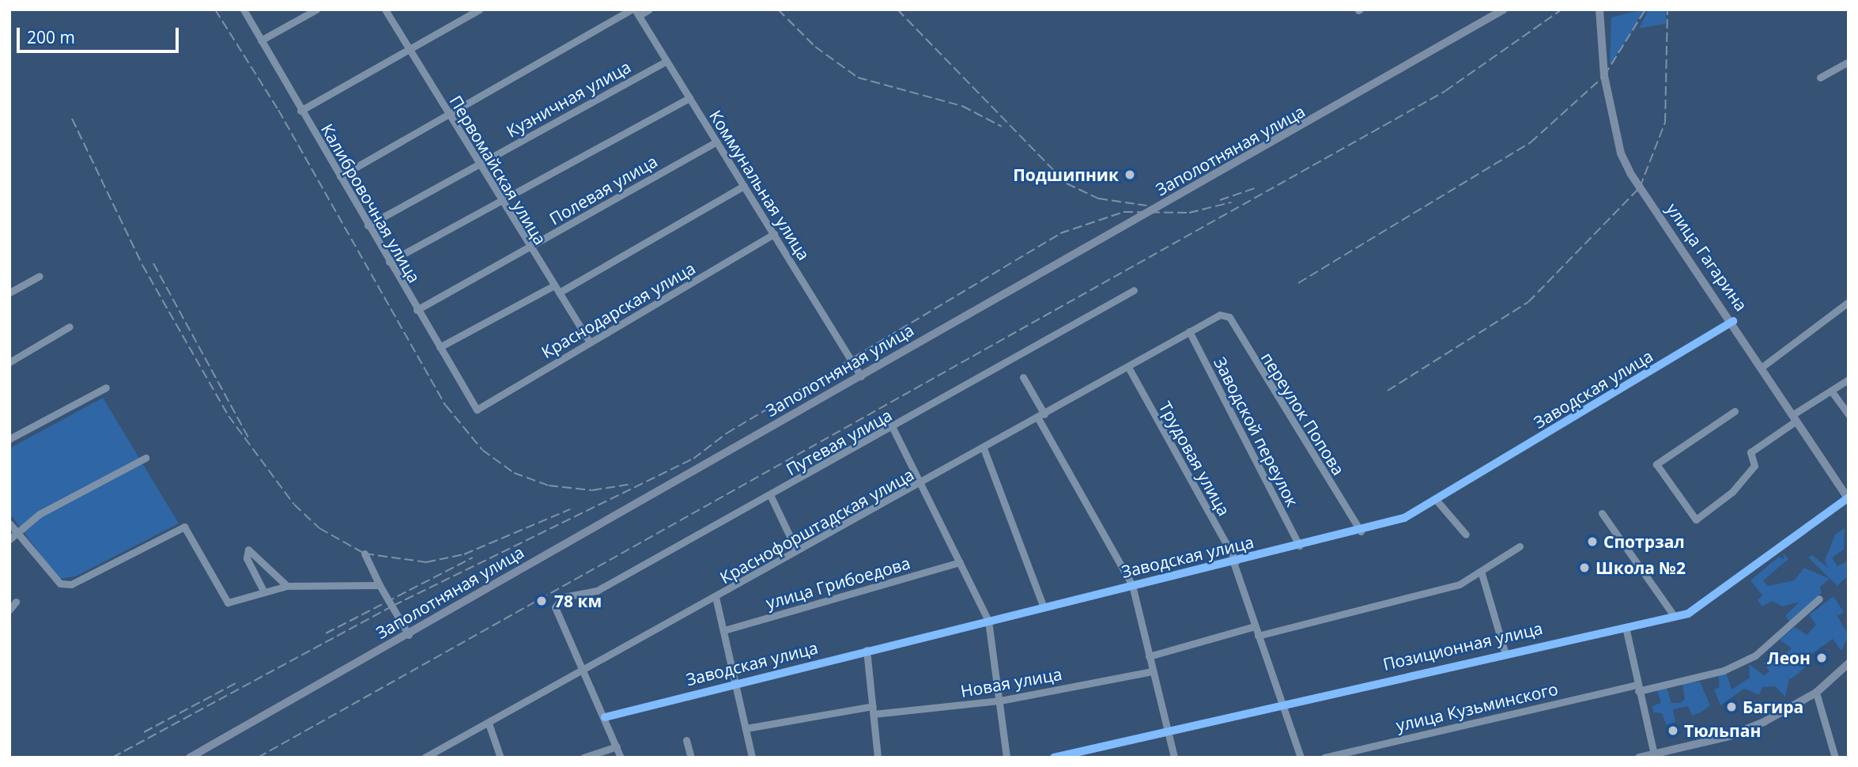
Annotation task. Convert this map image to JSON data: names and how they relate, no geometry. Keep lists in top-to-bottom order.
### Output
{
  "streets": {
    "main road": ["Заполотняная улица", "улица Гагарина"],
    "street": [
      "Кузничная улица",
      "Первомайская улица",
      "Коммунальная улица",
      "Полевая улица",
      "Калибровочная улица",
      "Краснодарская улица",
      "Заводская улица",
      "переулок Попова",
      "Заводской переулок",
      "Путевая улица",
      "Трудовая улица",
      "Краснофорштадская улица",
      "улица Грибоедова",
      "Позиционная улица",
      "Новая улица",
      "улица Кузьминского"
    ]
  },
  "crossings": [
    ["Кузничная улица", "Первомайская улица"],
    ["Кузничная улица", "Коммунальная улица"],
    ["Кузничная улица", "Калибровочная улица"],
    ["Заполотняная улица", "Коммунальная улица"],
    ["Первомайская улица", "Полевая улица"],
    ["Первомайская улица", "Краснодарская улица"],
    ["Коммунальная улица", "Полевая улица"],
    ["Коммунальная улица", "Краснодарская улица"],
    ["Полевая улица", "Калибровочная улица"],
    ["Калибровочная улица", "Краснодарская улица"],
    ["улица Гагарина", "Заводская улица"],
    ["улица Гагарина", "Позиционная улица"],
    ["Заводская улица", "переулок Попова"],
    ["Заводская улица", "Заводской переулок"],
    ["Заводская улица", "Трудовая улица"],
    ["переулок Попова", "Краснофорштадская улица"],
    ["Заводской переулок", "Краснофорштадская улица"],
    ["Путевая улица", "Краснофорштадская улица"],
    ["Трудовая улица", "Краснофорштадская улица"],
    ["Трудовая улица", "Позиционная улица"]
  ],
  "places": [
    "Подшипник",
    "Спотрзал",
    "Школа №2",
    "78 км",
    "Леон",
    "Багира",
    "Тюльпан"
  ],
  "scale_bar": "200 m"
}
